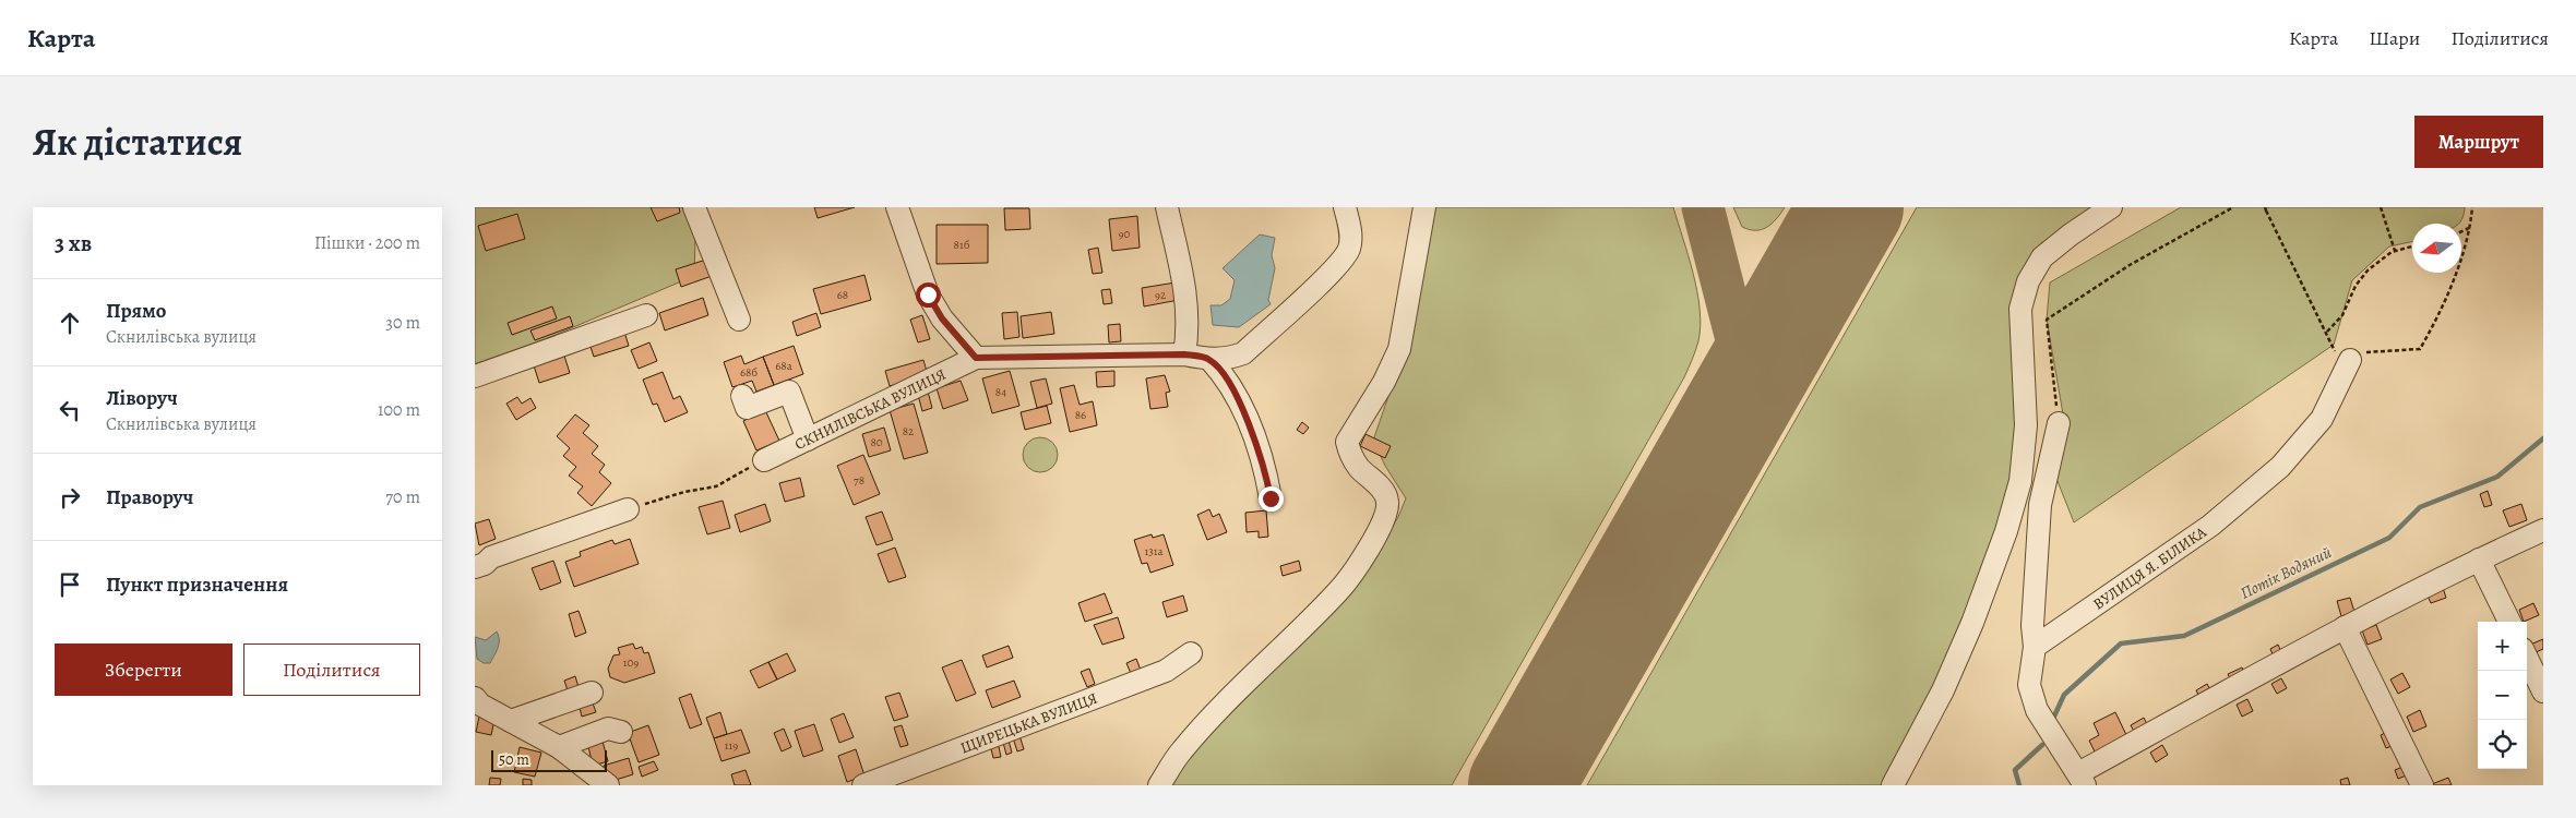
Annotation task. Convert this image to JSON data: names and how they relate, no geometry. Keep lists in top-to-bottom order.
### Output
{
  "streets": {
    "street": ["СКНИЛІВСЬКА ВУЛИЦЯ", "ВУЛИЦЯ Я. БІЛИКА", "ЩИРЕЦЬКА ВУЛИЦЯ"]
  },
  "water": ["Потік Водяний"],
  "house_numbers": [
    "90",
    "81б",
    "68",
    "92",
    "68а",
    "68б",
    "84",
    "86",
    "82",
    "80",
    "78",
    "131а",
    "109",
    "119"
  ],
  "scale_bar": "50 m",
  "north": "left",
  "page": {
    "header": "Карта",
    "nav": ["Карта", "Шари", "Поділитися"],
    "title": "Як дістатися",
    "buttons": [
      "Маршрут",
      ["Зберегти", "Поділитися"]
    ],
    "heading": ["3 хв", "Пішки · 200 m"],
    "list": [
      ["Прямо", "Скнилівська вулиця", "30 m"],
      ["Ліворуч", "Скнилівська вулиця", "100 m"],
      ["Праворуч", "70 m"],
      "Пункт призначення"
    ],
    "map_buttons": ["+", "−"],
    "scale": "50 m"
  }
}
